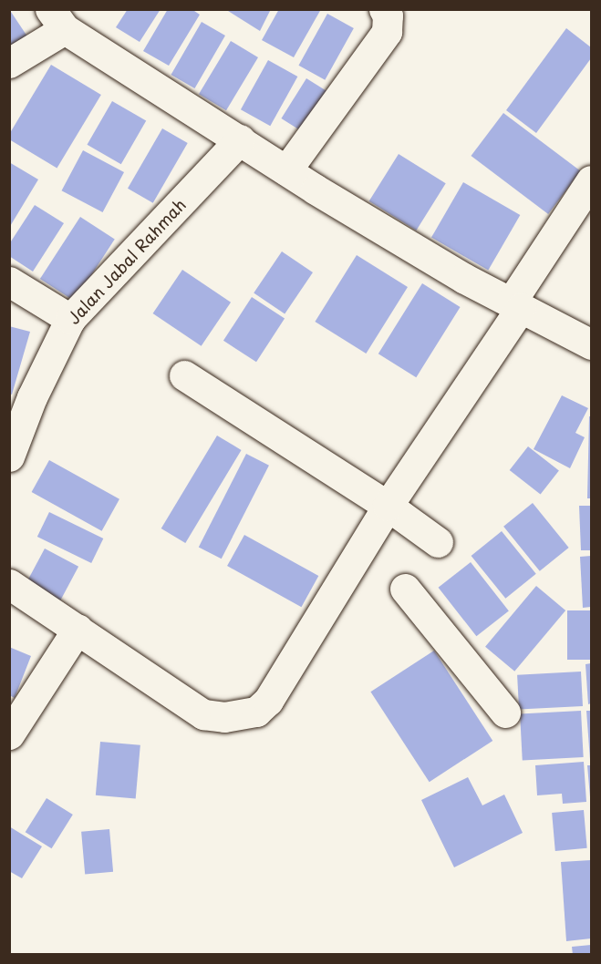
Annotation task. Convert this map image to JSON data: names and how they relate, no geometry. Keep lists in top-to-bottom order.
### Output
{
  "streets": {
    "street": ["Jalan Jabal Rahmah"]
  }
}
